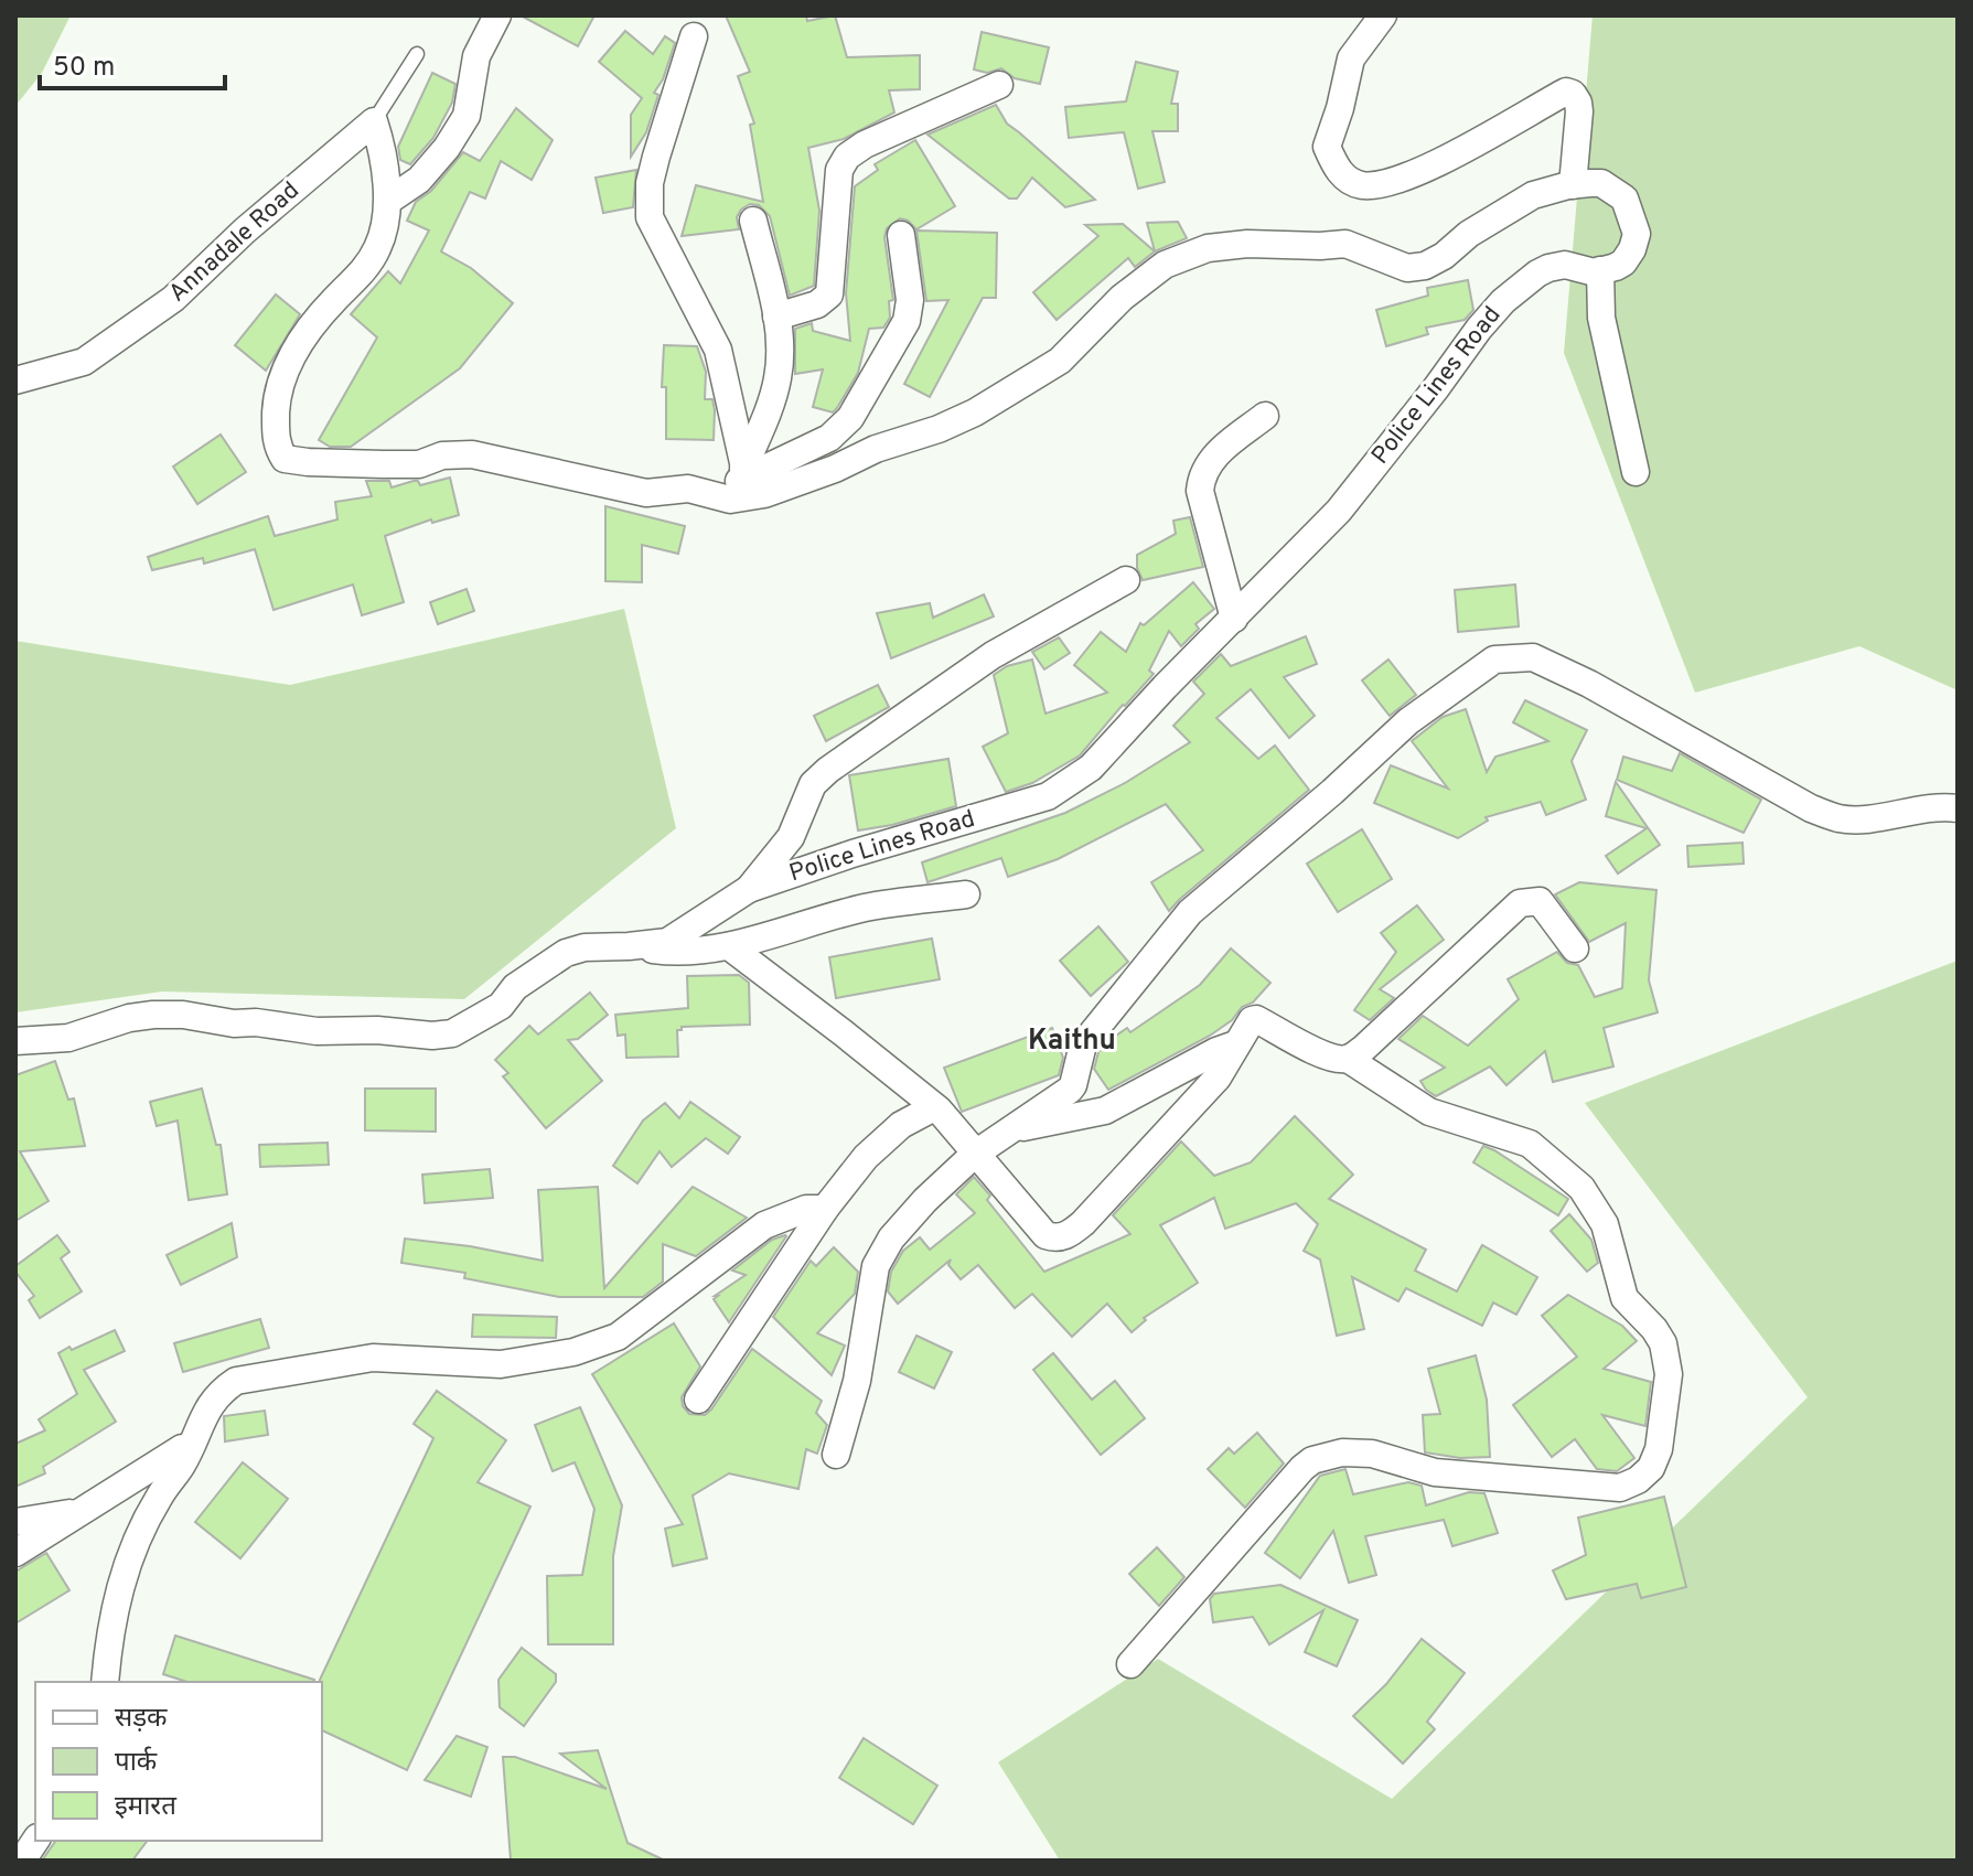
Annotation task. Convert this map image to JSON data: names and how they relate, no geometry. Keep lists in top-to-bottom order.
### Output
{
  "streets": {
    "street": ["Annadale Road", "Police Lines Road"]
  },
  "districts": ["Kaithu"],
  "legend": ["सड़क", "पार्क", "इमारत"],
  "scale_bar": "50 m"
}
